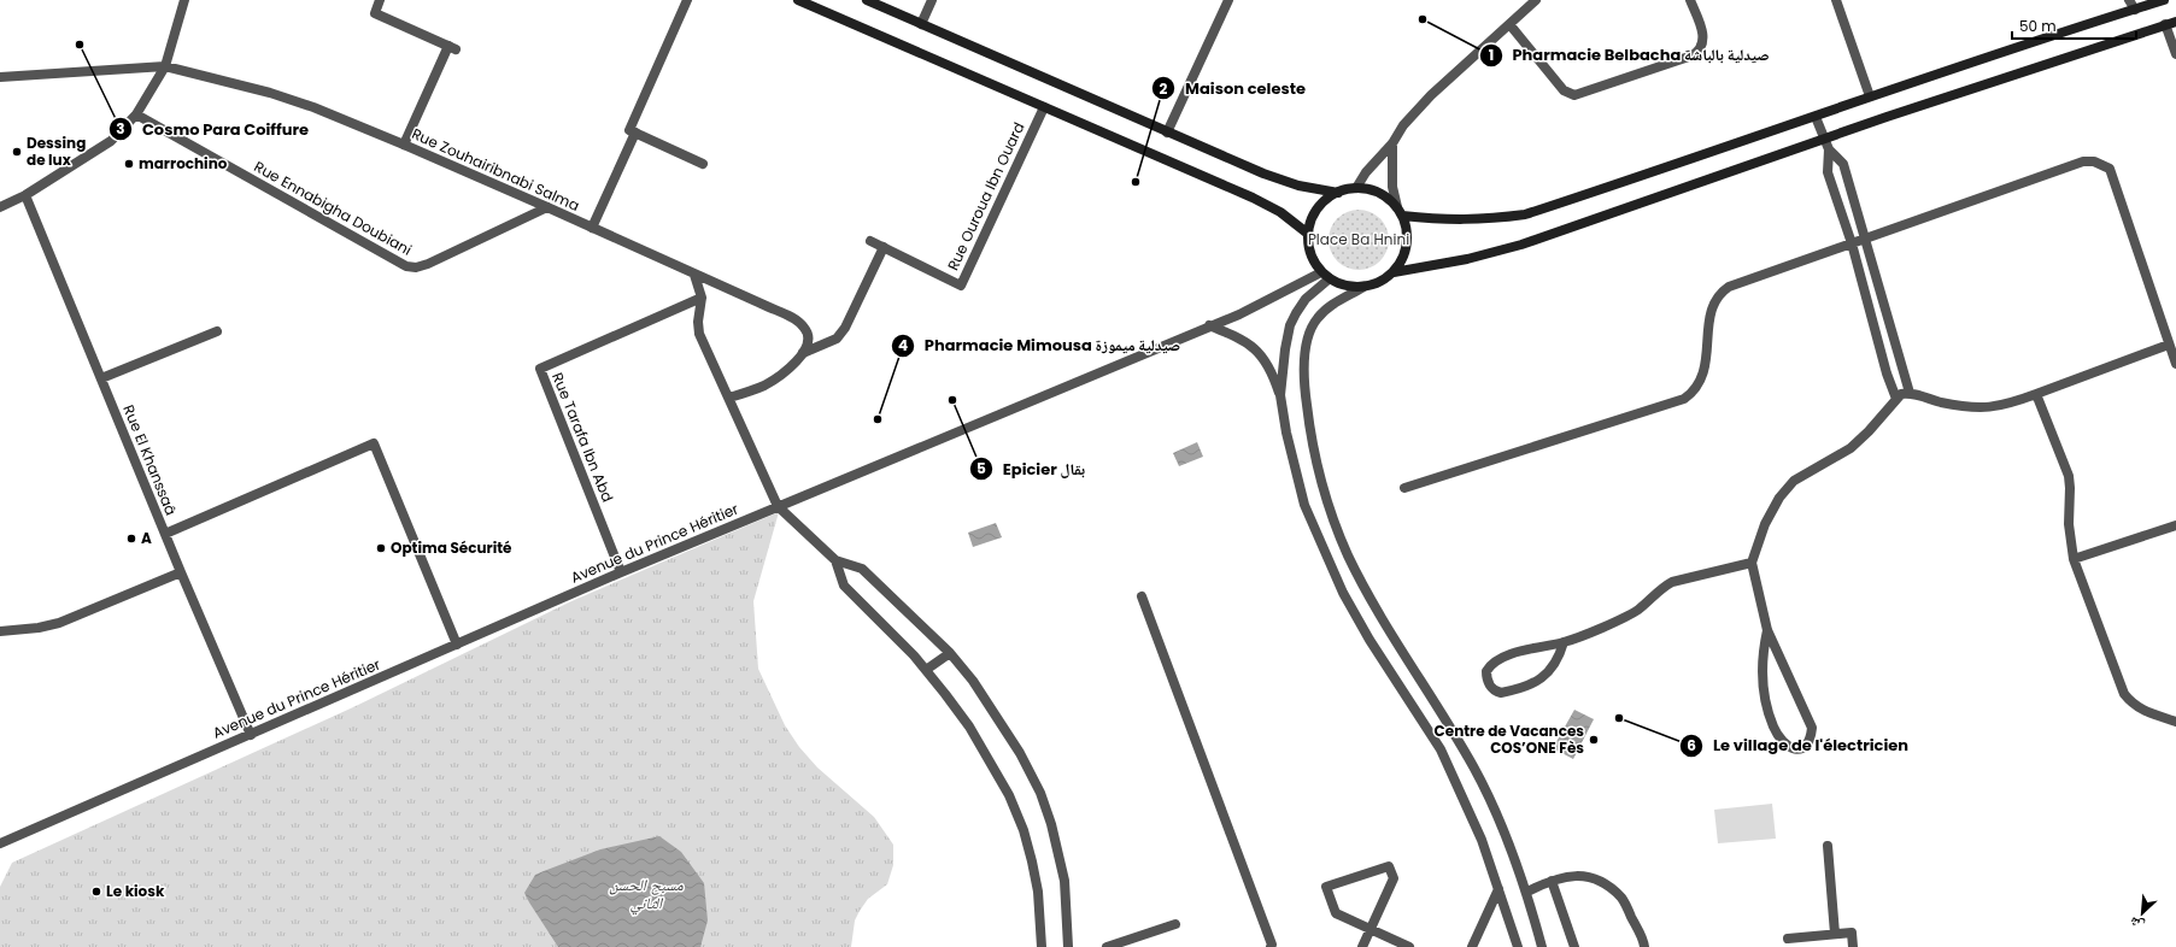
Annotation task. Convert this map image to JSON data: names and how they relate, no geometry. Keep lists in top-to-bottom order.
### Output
{
  "streets": {
    "street": [
      "Rue Zouhairibnabi Salma",
      "Rue Ouroua Ibn Ouard",
      "Rue Ennabigha Doubiani",
      "Rue Tarafa Ibn Abd",
      "Rue El Khanssaâ",
      "Avenue du Prince Héritier"
    ]
  },
  "crossings": [
    ["Rue Zouhairibnabi Salma", "Rue Ennabigha Doubiani"],
    ["Rue Tarafa Ibn Abd", "Avenue du Prince Héritier"],
    ["Rue El Khanssaâ", "Avenue du Prince Héritier"]
  ],
  "water": ["مسبح الحسن الثاني"],
  "parks": ["Place Ba Hnini"],
  "places": [
    "Pharmacie Belbacha صيدلية بالباشة",
    "Cosmo Para Coiffure",
    "Dessing de lux",
    "marrochino",
    "Maison celeste",
    "Epicier بقال",
    "Pharmacie Mimousa صيدلية ميموزة",
    "A",
    "Optima Sécurité",
    "Le village de l'électricien",
    "Centre de Vacances COS’ONE Fès",
    "Le kiosk"
  ],
  "scale_bar": "50 m",
  "north": "bottom left"
}
